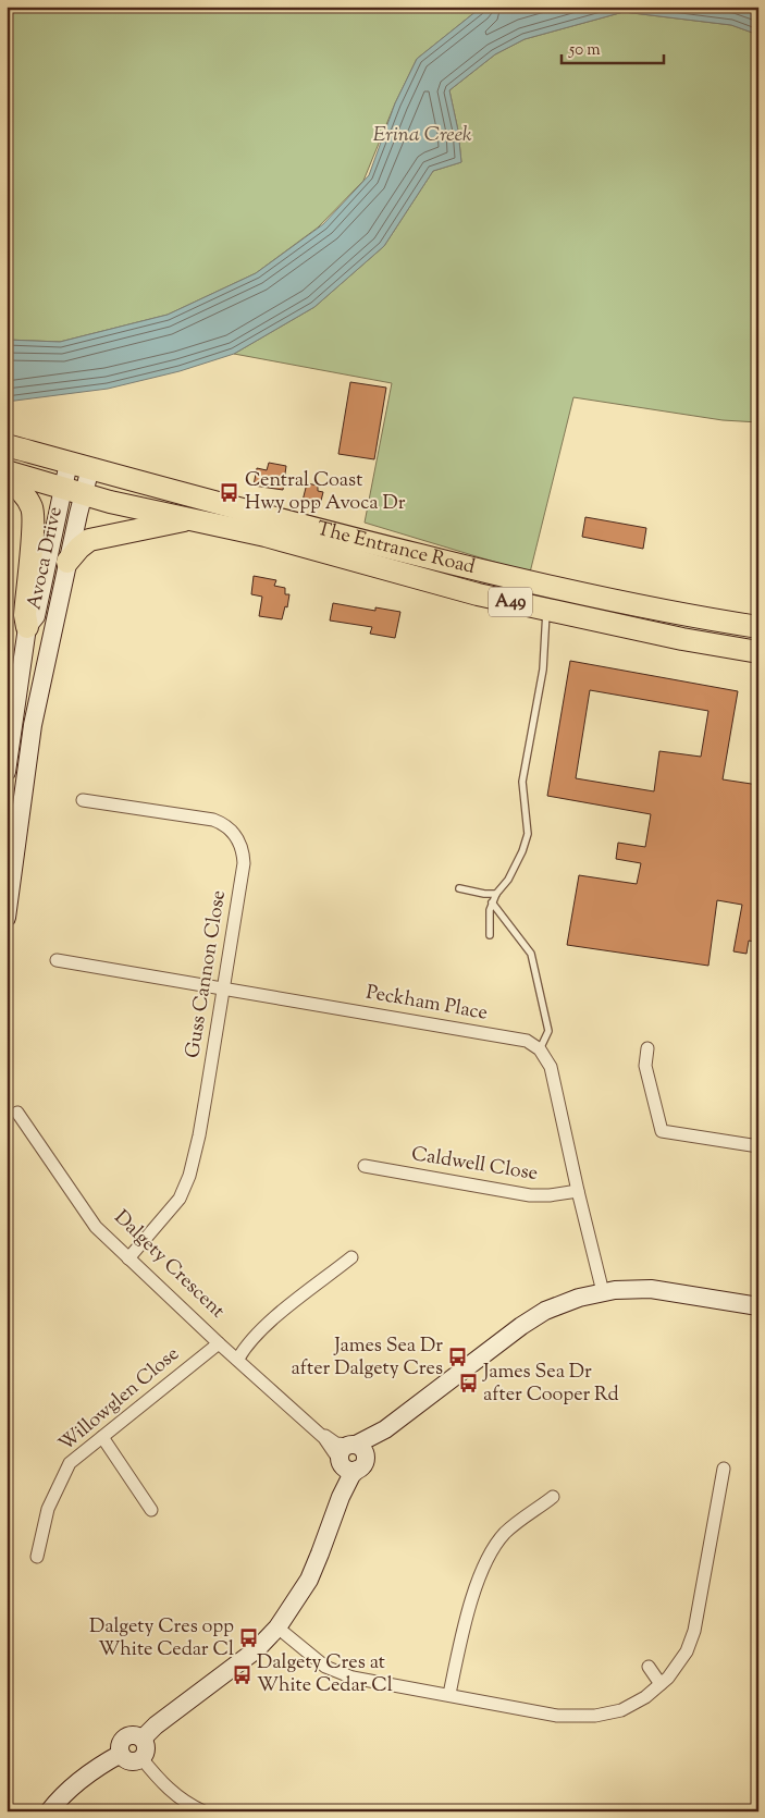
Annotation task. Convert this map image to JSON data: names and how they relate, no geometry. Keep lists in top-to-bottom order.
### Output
{
  "streets": {
    "highway": ["The Entrance Road", "A49"],
    "street": [
      "Avoca Drive",
      "Guss Cannon Close",
      "Peckham Place",
      "Caldwell Close",
      "Dalgety Crescent",
      "Willowglen Close"
    ]
  },
  "crossings": [
    ["The Entrance Road", "Avoca Drive"],
    ["Guss Cannon Close", "Peckham Place"],
    ["Guss Cannon Close", "Dalgety Crescent"],
    ["Dalgety Crescent", "Willowglen Close"]
  ],
  "water": ["Erina Creek"],
  "places": {
    "bus stop": [
      "Central Coast Hwy opp Avoca Dr",
      "James Sea Dr after Dalgety Cres",
      "James Sea Dr after Cooper Rd",
      "Dalgety Cres opp White Cedar Cl",
      "Dalgety Cres at White Cedar Cl"
    ]
  },
  "scale_bar": "50 m"
}
